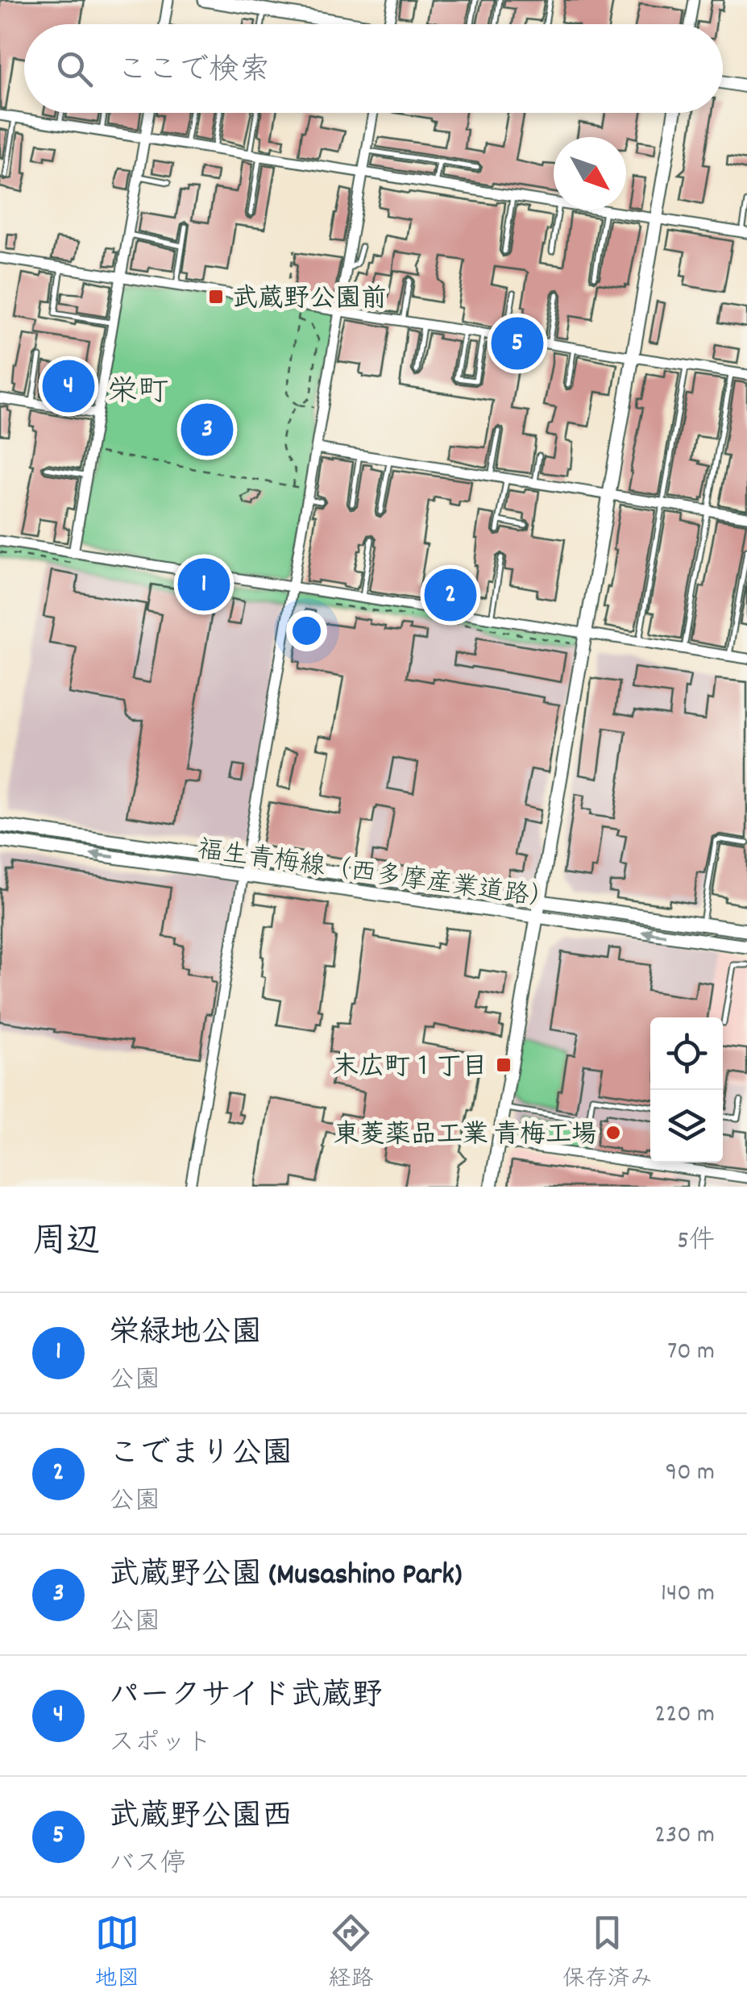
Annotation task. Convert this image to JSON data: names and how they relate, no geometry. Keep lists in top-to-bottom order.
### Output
{
  "streets": {
    "main road": ["福生青梅線（西多摩産業道路）"]
  },
  "districts": ["栄町"],
  "places": {
    "transit": ["武蔵野公園前", "末広町１丁目"],
    "other": ["東菱薬品工業 青梅工場"]
  },
  "north": "bottom right",
  "page": {
    "search": "ここで検索",
    "pins": [
      "5",
      "4",
      "3",
      "1",
      "2"
    ],
    "heading": ["周辺", "5件"],
    "list": [
      {
        "mark": "1",
        "name": "栄緑地公園",
        "note": "公園",
        "value": "70 m"
      },
      {
        "mark": "2",
        "name": "こでまり公園",
        "note": "公園",
        "value": "90 m"
      },
      {
        "mark": "3",
        "name": "武蔵野公園 (Musashino Park)",
        "note": "公園",
        "value": "140 m"
      },
      {
        "mark": "4",
        "name": "パークサイド武蔵野",
        "note": "スポット",
        "value": "220 m"
      },
      {
        "mark": "5",
        "name": "武蔵野公園西",
        "note": "バス停",
        "value": "230 m"
      }
    ],
    "nav": ["地図", "経路", "保存済み"]
  }
}
